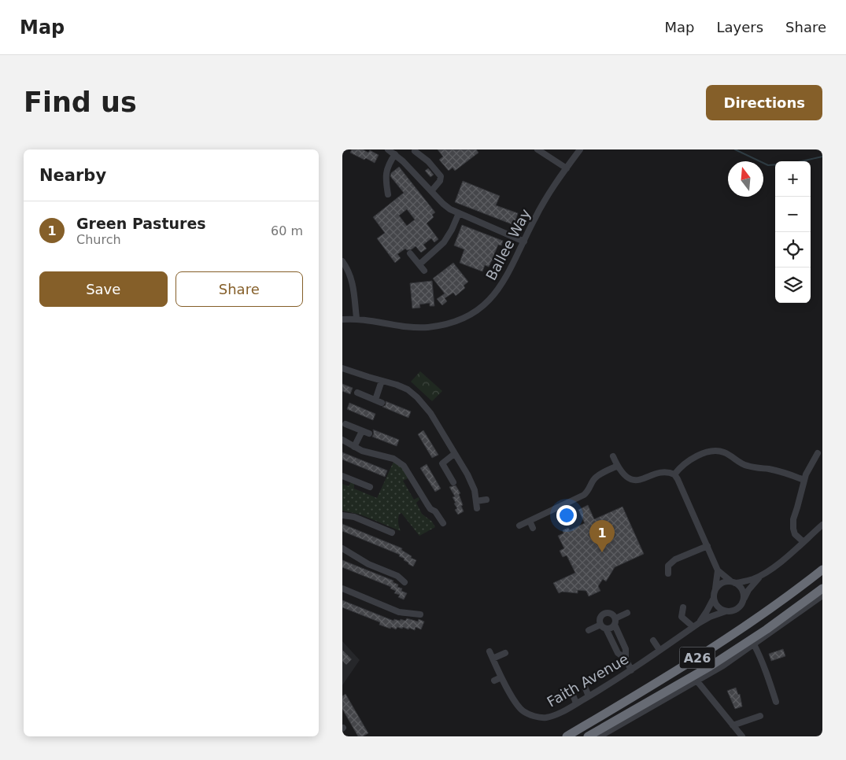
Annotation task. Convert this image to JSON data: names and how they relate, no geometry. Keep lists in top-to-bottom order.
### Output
{
  "streets": {
    "highway": ["A26"],
    "street": ["Ballee Way", "Faith Avenue"]
  },
  "north": "top",
  "page": {
    "header": "Map",
    "nav": ["Map", "Layers", "Share"],
    "buttons": [
      "Directions",
      ["Save", "Share"]
    ],
    "title": "Find us",
    "heading": "Nearby",
    "map_buttons": ["+", "−"],
    "list": [
      {
        "mark": "1",
        "name": "Green Pastures",
        "note": "Church",
        "value": "60 m"
      }
    ],
    "pins": "1"
  }
}
